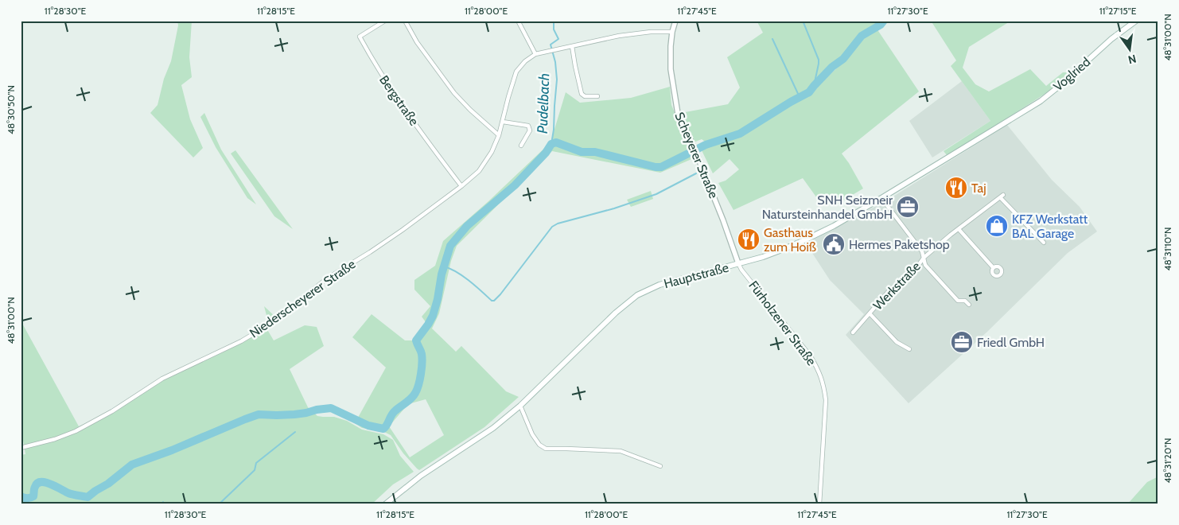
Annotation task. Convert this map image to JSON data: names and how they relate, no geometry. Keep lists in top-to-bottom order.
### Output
{
  "streets": {
    "main road": ["Voglried", "Hauptstraße"],
    "street": [
      "Bergstraße",
      "Scheyerer Straße",
      "Werkstraße",
      "Niederscheyerer Straße",
      "Fürholzener Straße"
    ]
  },
  "crossings": [
    ["Voglried", "Hauptstraße"],
    ["Bergstraße", "Niederscheyerer Straße"],
    ["Scheyerer Straße", "Hauptstraße"],
    ["Scheyerer Straße", "Niederscheyerer Straße"],
    ["Scheyerer Straße", "Fürholzener Straße"],
    ["Hauptstraße", "Werkstraße"],
    ["Hauptstraße", "Fürholzener Straße"]
  ],
  "water": ["Pudelbach"],
  "places": {
    "restaurant": ["Taj", "Gasthaus zum Hoiß"],
    "office": ["SNH Seizmeir Natursteinhandel GmbH", "Friedl GmbH"],
    "shop": ["KFZ Werkstatt BAL Garage"],
    "public building": ["Hermes Paketshop"]
  },
  "north": "bottom",
  "coordinates": [
    "11°28'30\"E",
    "11°28'15\"E",
    "11°28'00\"E",
    "11°27'45\"E",
    "11°27'30\"E",
    "11°27'15\"E",
    "48°31'00\"N",
    "48°30'50\"N",
    "48°31'10\"N",
    "48°31'20\"N"
  ]
}
